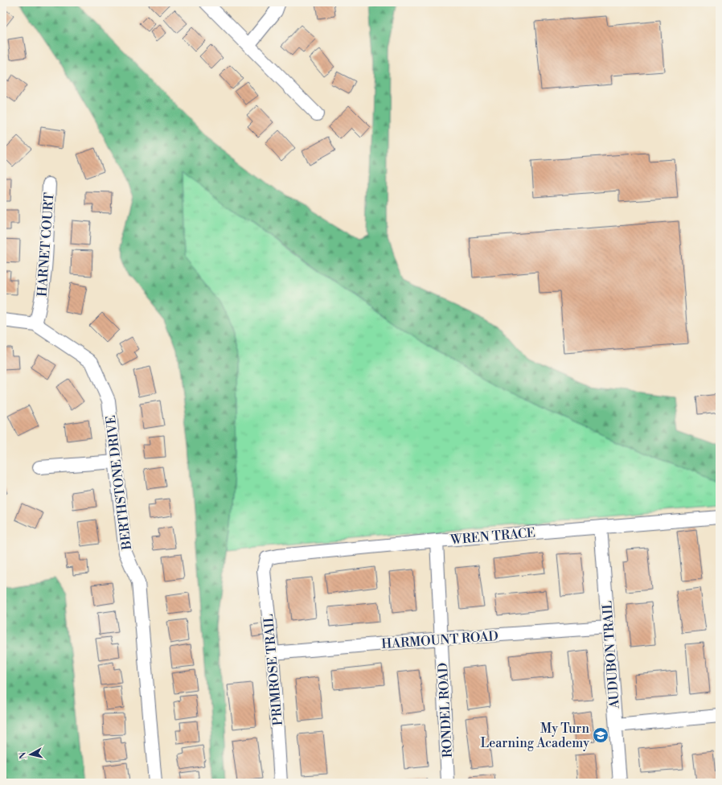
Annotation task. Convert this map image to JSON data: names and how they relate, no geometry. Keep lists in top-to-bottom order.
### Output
{
  "streets": {
    "street": [
      "HARNET COURT",
      "BERTHSTONE DRIVE",
      "WREN TRACE",
      "HARMOUNT ROAD",
      "AUDUBON TRAIL",
      "PRIMROSE TRAIL",
      "RONDEL ROAD"
    ]
  },
  "crossings": [
    ["HARNET COURT", "BERTHSTONE DRIVE"],
    ["WREN TRACE", "AUDUBON TRAIL"],
    ["WREN TRACE", "PRIMROSE TRAIL"],
    ["WREN TRACE", "RONDEL ROAD"],
    ["HARMOUNT ROAD", "AUDUBON TRAIL"],
    ["HARMOUNT ROAD", "PRIMROSE TRAIL"],
    ["HARMOUNT ROAD", "RONDEL ROAD"]
  ],
  "places": {
    "school or university": ["My Turn Learning Academy"]
  },
  "north": "left"
}
